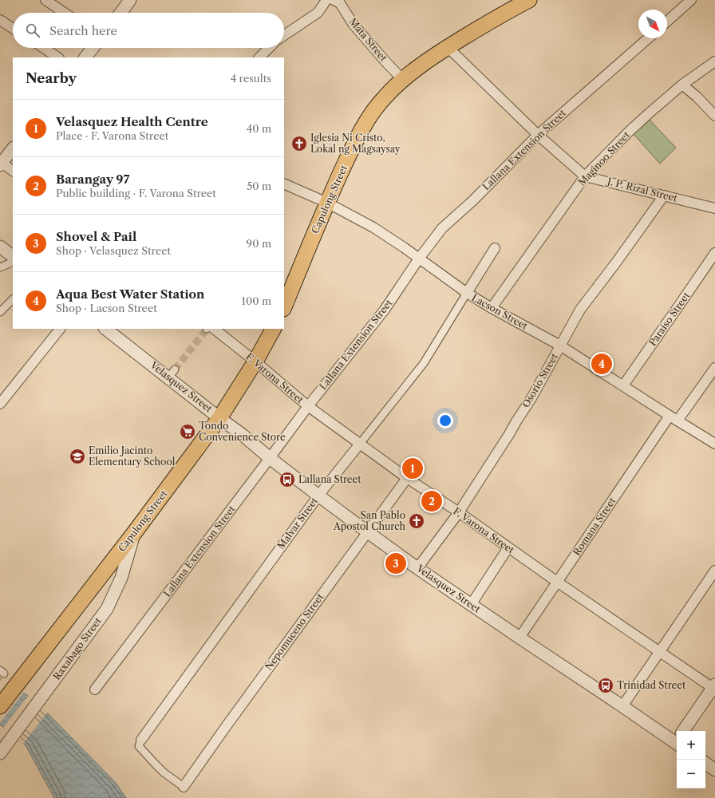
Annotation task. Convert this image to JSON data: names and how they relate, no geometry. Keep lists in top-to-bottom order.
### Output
{
  "streets": {
    "main road": ["Capulong Street"],
    "street": [
      "Mata Street",
      "Lallana Extension Street",
      "Maginoo Street",
      "J. P. Rizal Street",
      "Lacson Street",
      "Paraiso Street",
      "F. Varona Street",
      "Osorio Street",
      "Velasquez Street",
      "Malvar Street",
      "Romana Street",
      "Nepomuceno Street",
      "Raxabago Street"
    ]
  },
  "crossings": [
    ["Mata Street", "Capulong Street"],
    ["Lallana Extension Street", "J. P. Rizal Street"],
    ["Lallana Extension Street", "Lacson Street"],
    ["Lallana Extension Street", "F. Varona Street"],
    ["Lallana Extension Street", "Velasquez Street"],
    ["Maginoo Street", "J. P. Rizal Street"],
    ["Maginoo Street", "Lacson Street"],
    ["J. P. Rizal Street", "Capulong Street"],
    ["J. P. Rizal Street", "Osorio Street"],
    ["Capulong Street", "Lacson Street"],
    ["Capulong Street", "F. Varona Street"],
    ["Capulong Street", "Velasquez Street"],
    ["Capulong Street", "Raxabago Street"],
    ["Lacson Street", "Paraiso Street"],
    ["Lacson Street", "Osorio Street"],
    ["Lacson Street", "Malvar Street"],
    ["Lacson Street", "Romana Street"],
    ["F. Varona Street", "Osorio Street"],
    ["F. Varona Street", "Malvar Street"],
    ["F. Varona Street", "Romana Street"],
    ["F. Varona Street", "Nepomuceno Street"],
    ["Osorio Street", "Velasquez Street"],
    ["Velasquez Street", "Malvar Street"],
    ["Velasquez Street", "Romana Street"],
    ["Velasquez Street", "Nepomuceno Street"]
  ],
  "places": {
    "church": ["Iglesia Ni Cristo, Lokal ng Magsaysay", "San Pablo Apostol Church"],
    "supermarket": ["Tondo Convenience Store"],
    "school or university": ["Emilio Jacinto Elementary School"],
    "bus stop": ["Lallana Street", "Trinidad Street"]
  },
  "north": "bottom right",
  "page": {
    "search": "Search here",
    "heading": ["Nearby", "4 results"],
    "list": [
      {
        "mark": "1",
        "name": "Velasquez Health Centre",
        "note": "Place · F. Varona Street",
        "value": "40 m"
      },
      {
        "mark": "2",
        "name": "Barangay 97",
        "note": "Public building · F. Varona Street",
        "value": "50 m"
      },
      {
        "mark": "3",
        "name": "Shovel & Pail",
        "note": "Shop · Velasquez Street",
        "value": "90 m"
      },
      {
        "mark": "4",
        "name": "Aqua Best Water Station",
        "note": "Shop · Lacson Street",
        "value": "100 m"
      }
    ],
    "pins": [
      "4",
      "1",
      "2",
      "3"
    ],
    "map_buttons": ["+", "−"]
  }
}
